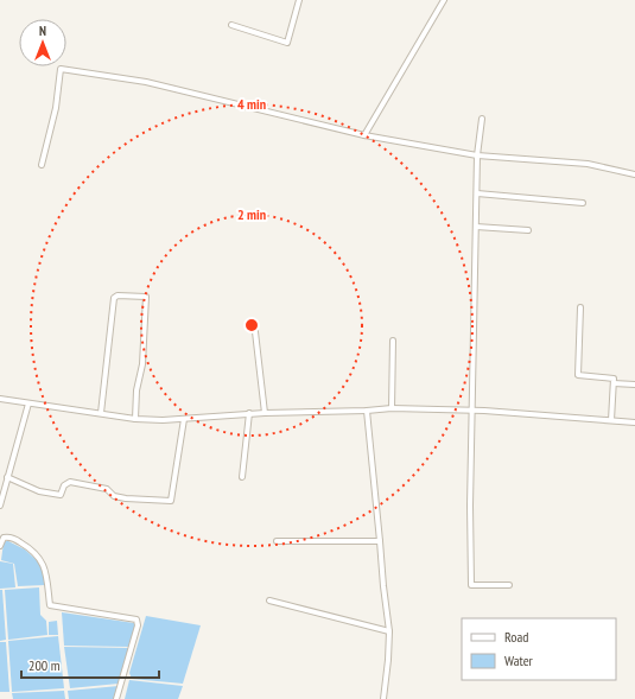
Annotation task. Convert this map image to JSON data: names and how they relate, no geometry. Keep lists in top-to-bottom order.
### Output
{
  "legend": ["Road", "Water"],
  "scale_bar": "200 m",
  "north": "top",
  "rings": ["4 min", "2 min"]
}
